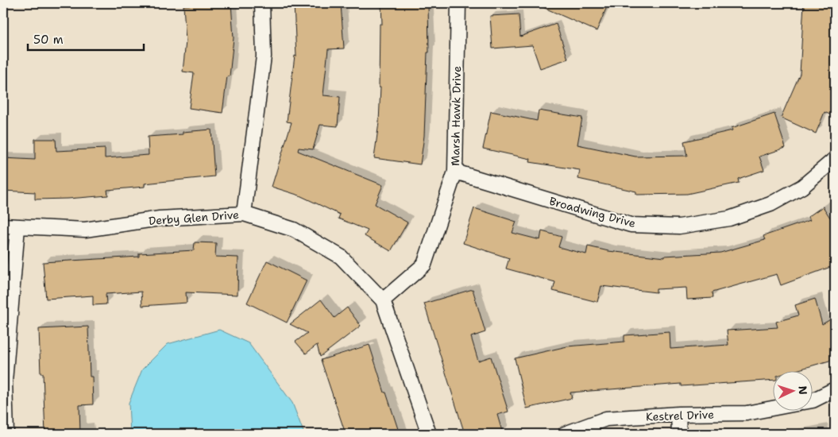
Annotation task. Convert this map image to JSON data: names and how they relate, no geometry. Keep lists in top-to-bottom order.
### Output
{
  "streets": {
    "street": [
      "Marsh Hawk Drive",
      "Broadwing Drive",
      "Derby Glen Drive",
      "Kestrel Drive"
    ]
  },
  "crossings": [
    ["Marsh Hawk Drive", "Broadwing Drive"],
    ["Marsh Hawk Drive", "Derby Glen Drive"]
  ],
  "scale_bar": "50 m",
  "north": "right"
}
